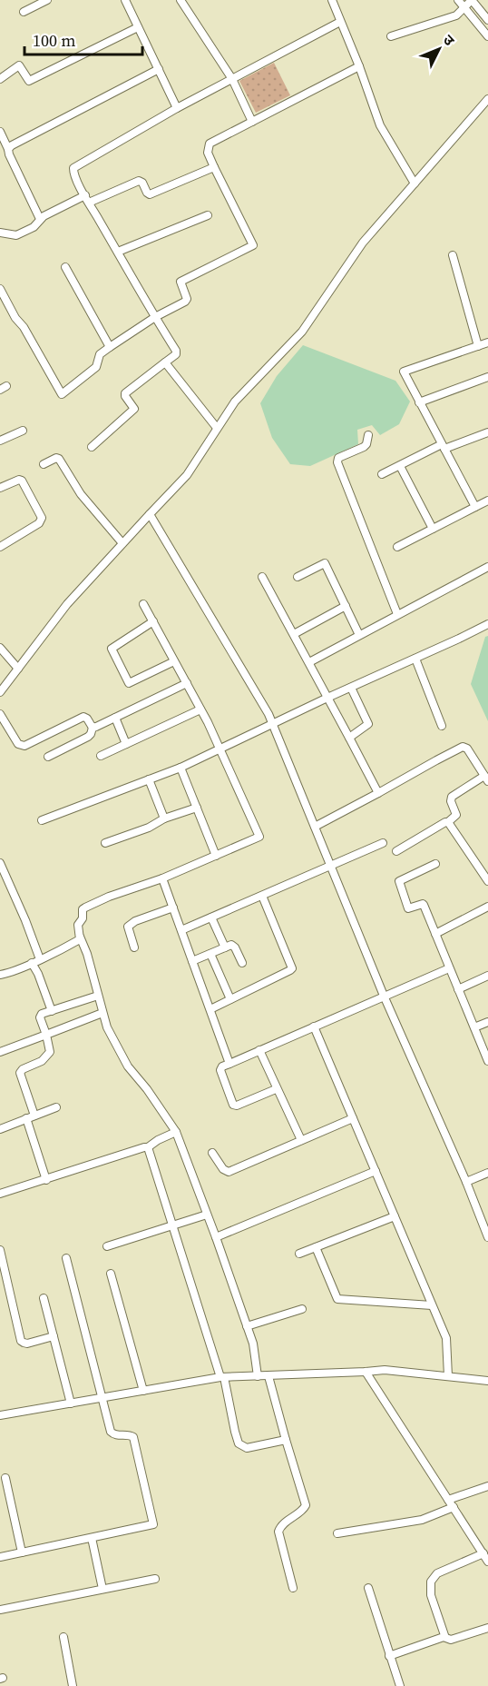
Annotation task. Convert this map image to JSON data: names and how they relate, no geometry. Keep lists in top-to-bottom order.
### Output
{
  "scale_bar": "100 m",
  "north": "top right"
}
